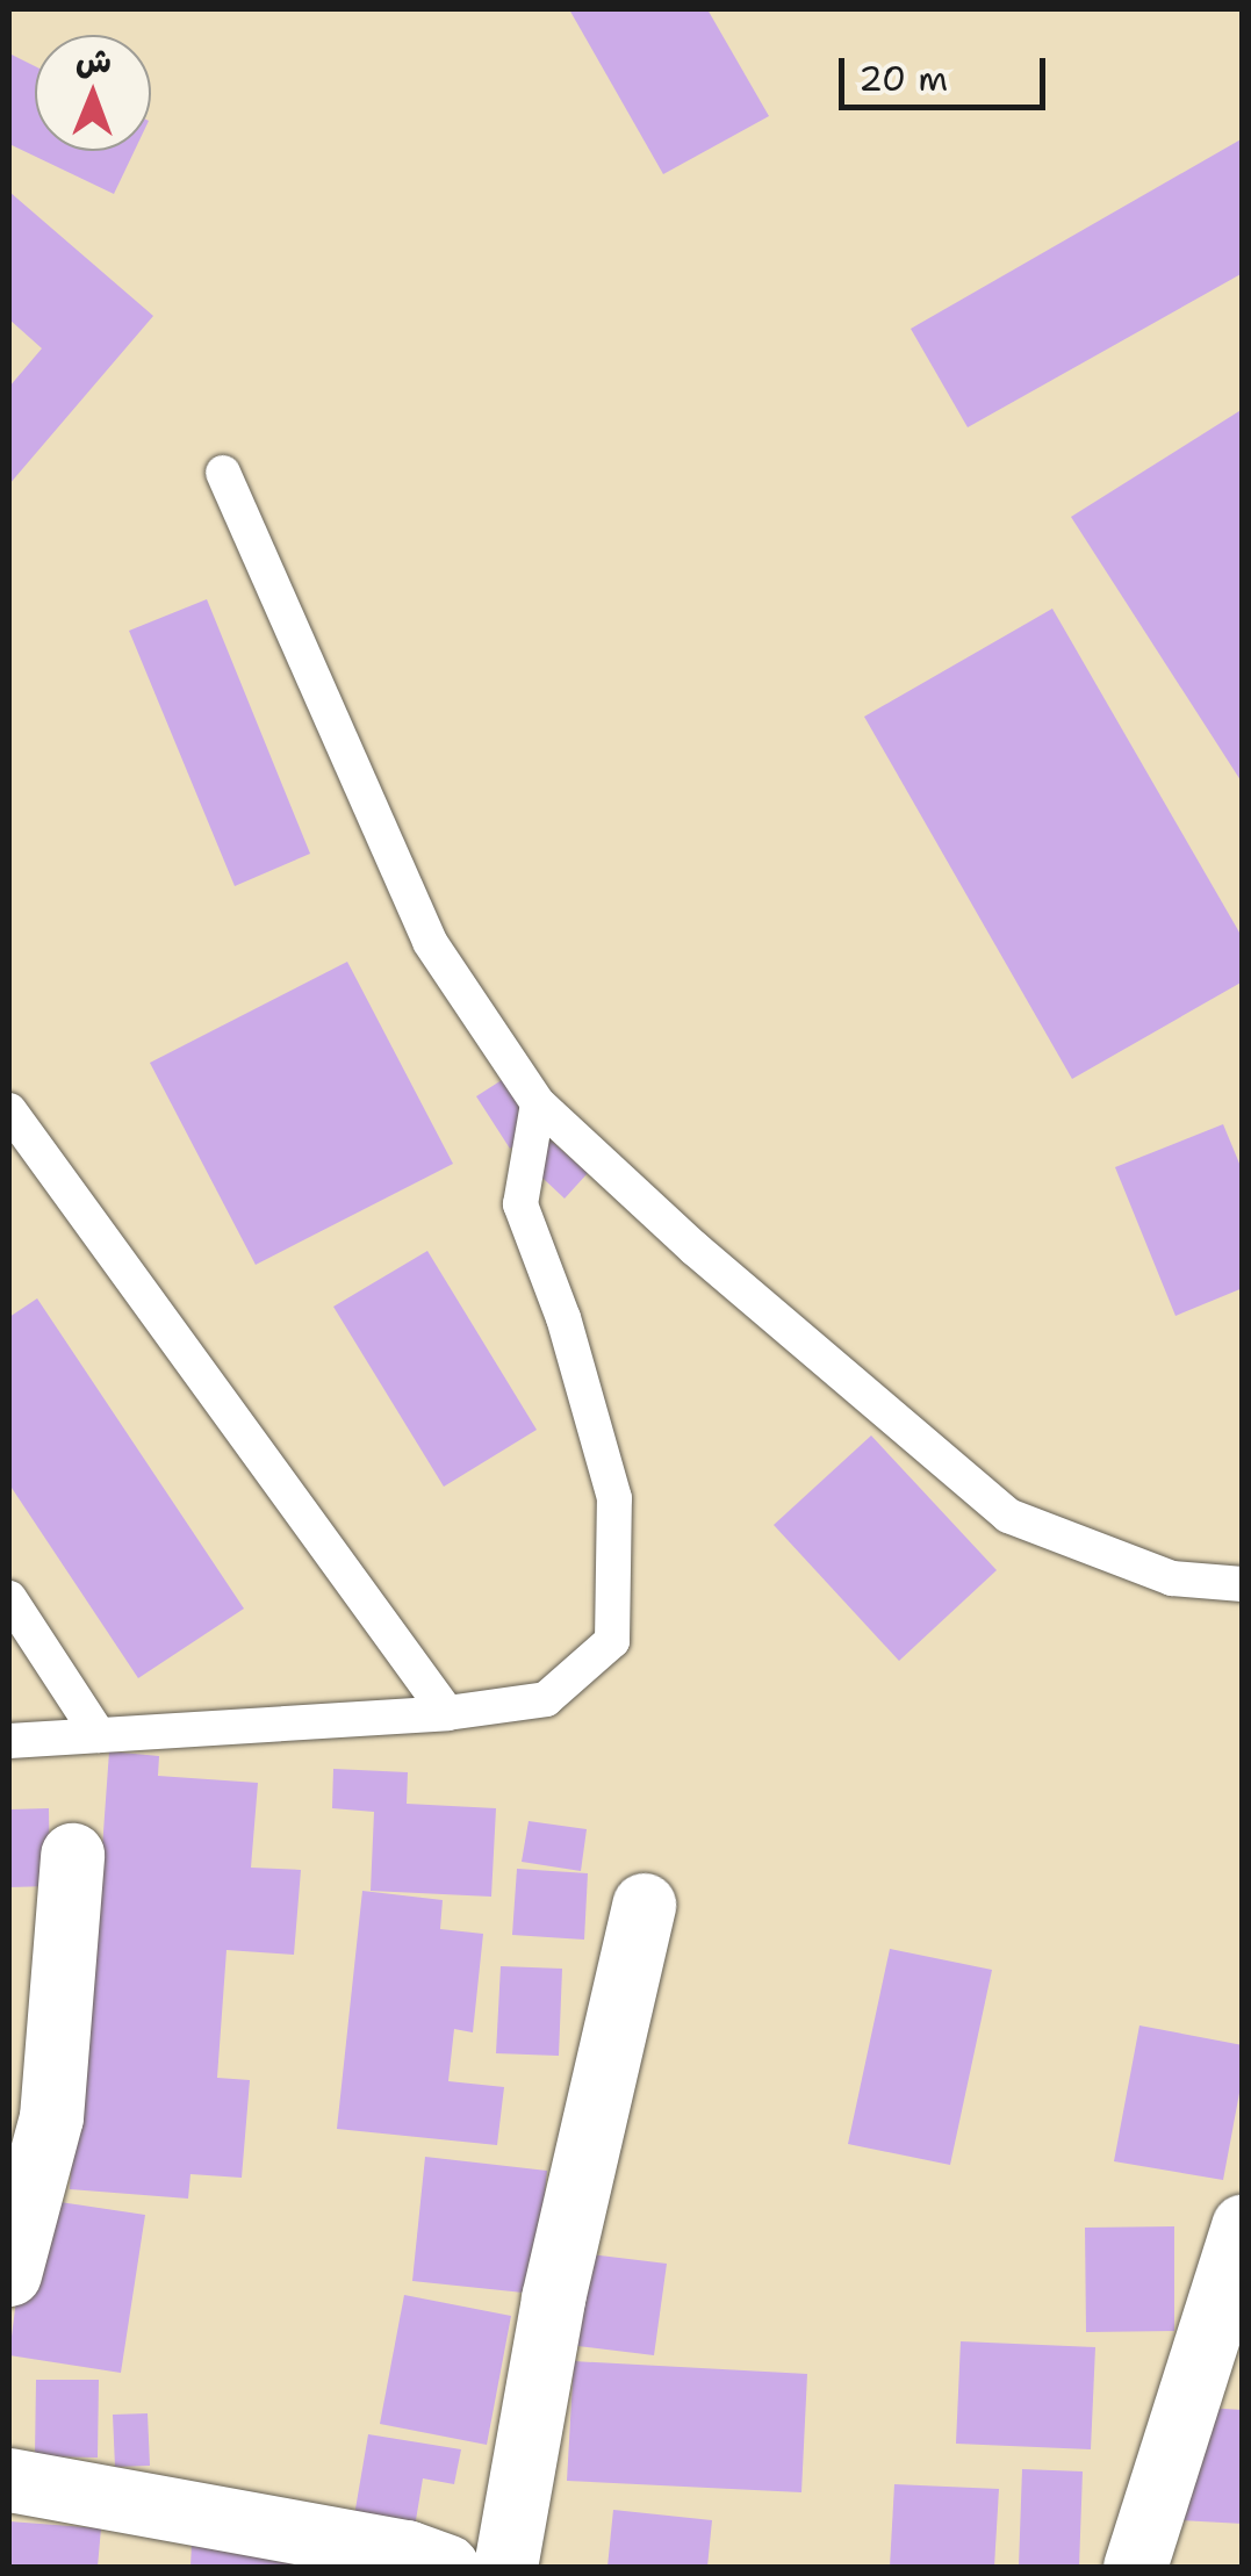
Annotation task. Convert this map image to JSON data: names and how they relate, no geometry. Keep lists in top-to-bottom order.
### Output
{
  "scale_bar": "20 m",
  "north": "top"
}
